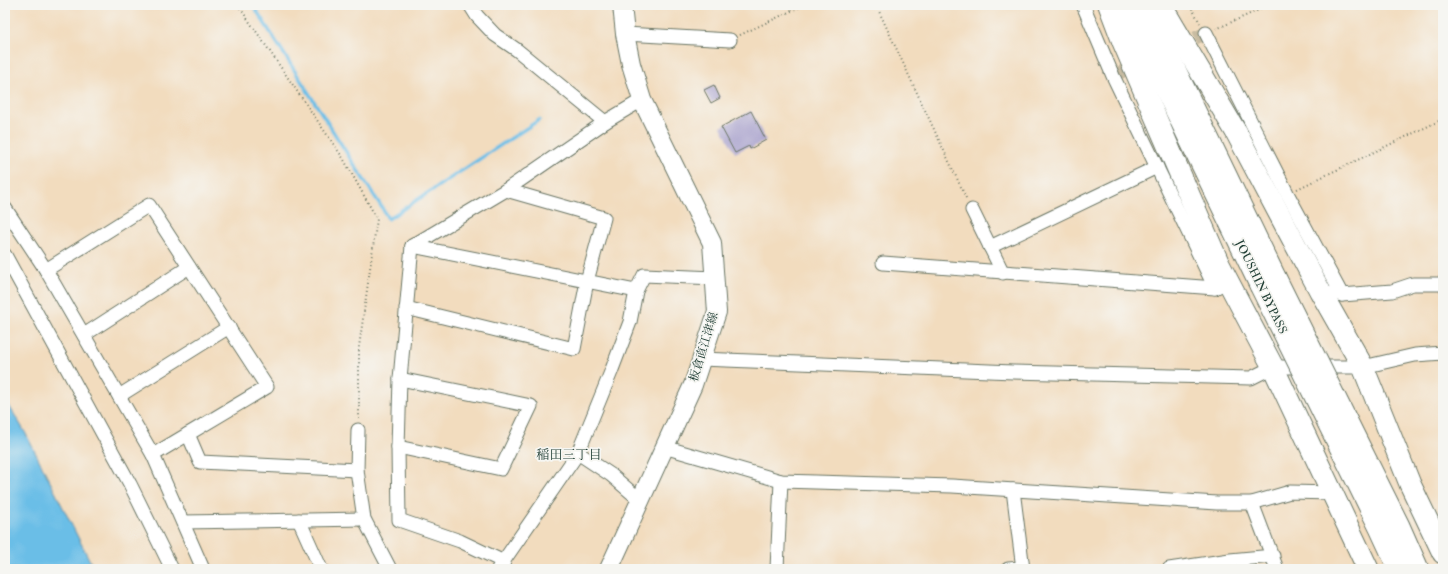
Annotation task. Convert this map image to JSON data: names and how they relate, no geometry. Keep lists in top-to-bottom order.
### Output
{
  "streets": {
    "highway": ["JOUSHIN BYPASS"],
    "main road": ["板倉直江津線"]
  },
  "districts": ["稲田三丁目"]
}
